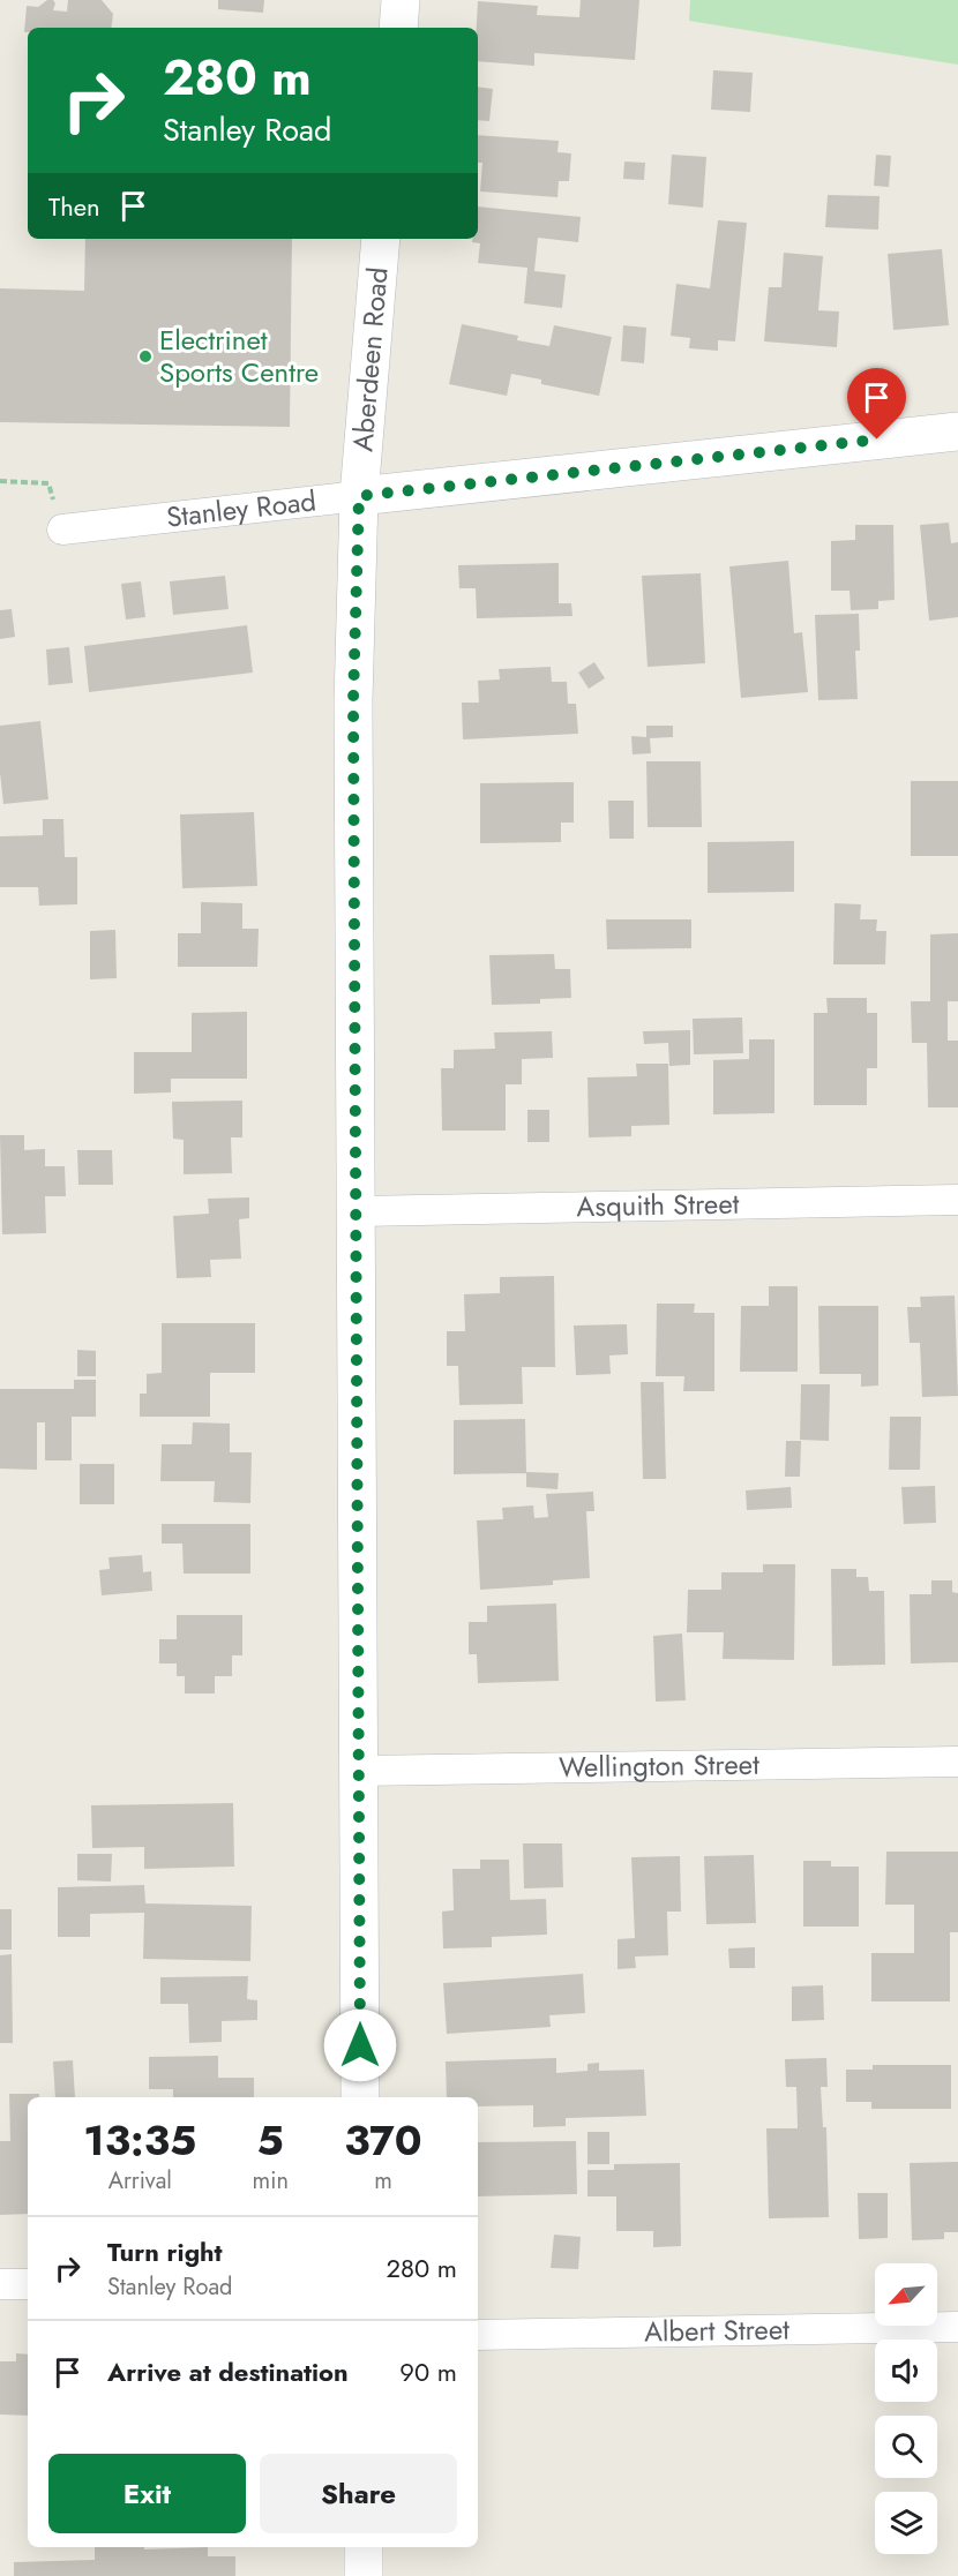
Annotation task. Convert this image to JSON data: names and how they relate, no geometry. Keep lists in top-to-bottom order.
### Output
{
  "streets": {
    "street": [
      "Aberdeen Road",
      "Stanley Road",
      "Asquith Street",
      "Wellington Street",
      "Albert Street"
    ]
  },
  "crossings": [
    ["Aberdeen Road", "Stanley Road"],
    ["Aberdeen Road", "Asquith Street"],
    ["Aberdeen Road", "Wellington Street"]
  ],
  "places": ["Electrinet Sports Centre"],
  "north": "bottom left",
  "page": {
    "turn": ["280 m", "Stanley Road"],
    "then": "Then",
    "eta": [
      "13:35",
      "Arrival",
      "5",
      "min",
      "370",
      "m"
    ],
    "list": [
      {
        "name": "Turn right",
        "note": "Stanley Road",
        "value": "280 m"
      },
      {
        "name": "Arrive at destination",
        "value": "90 m"
      }
    ],
    "buttons": ["Exit", "Share"]
  }
}
